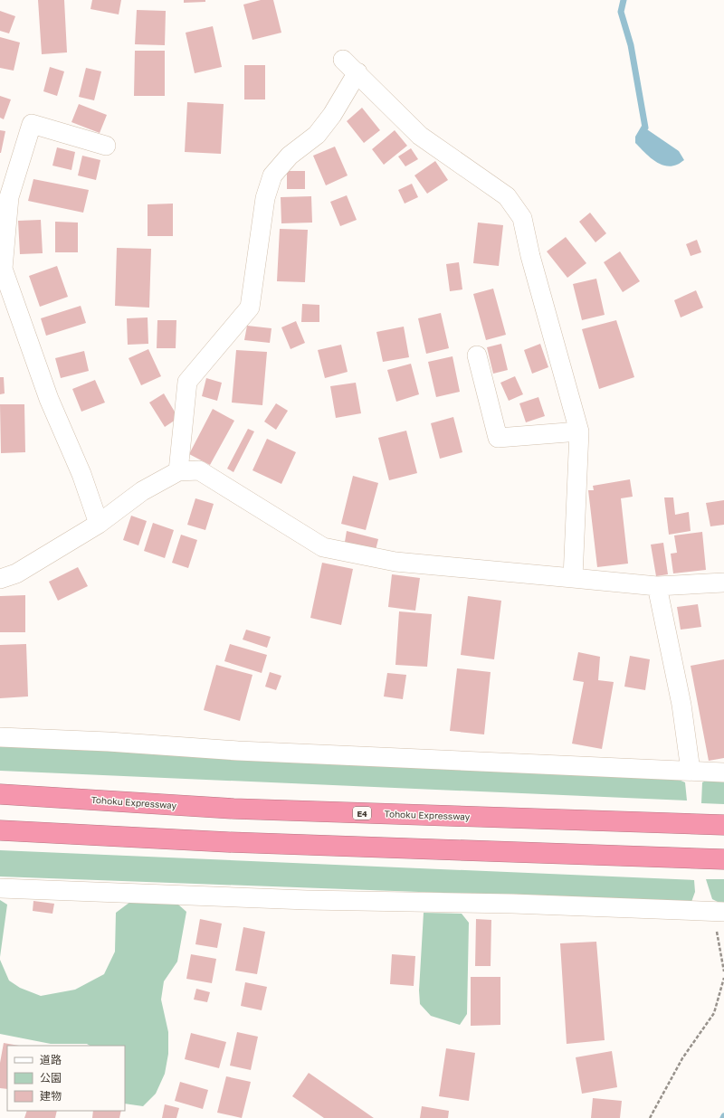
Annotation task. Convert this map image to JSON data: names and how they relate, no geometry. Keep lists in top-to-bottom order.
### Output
{
  "streets": {
    "highway": ["Tohoku Expressway", "E4"]
  },
  "legend": ["道路", "公園", "建物"]
}
